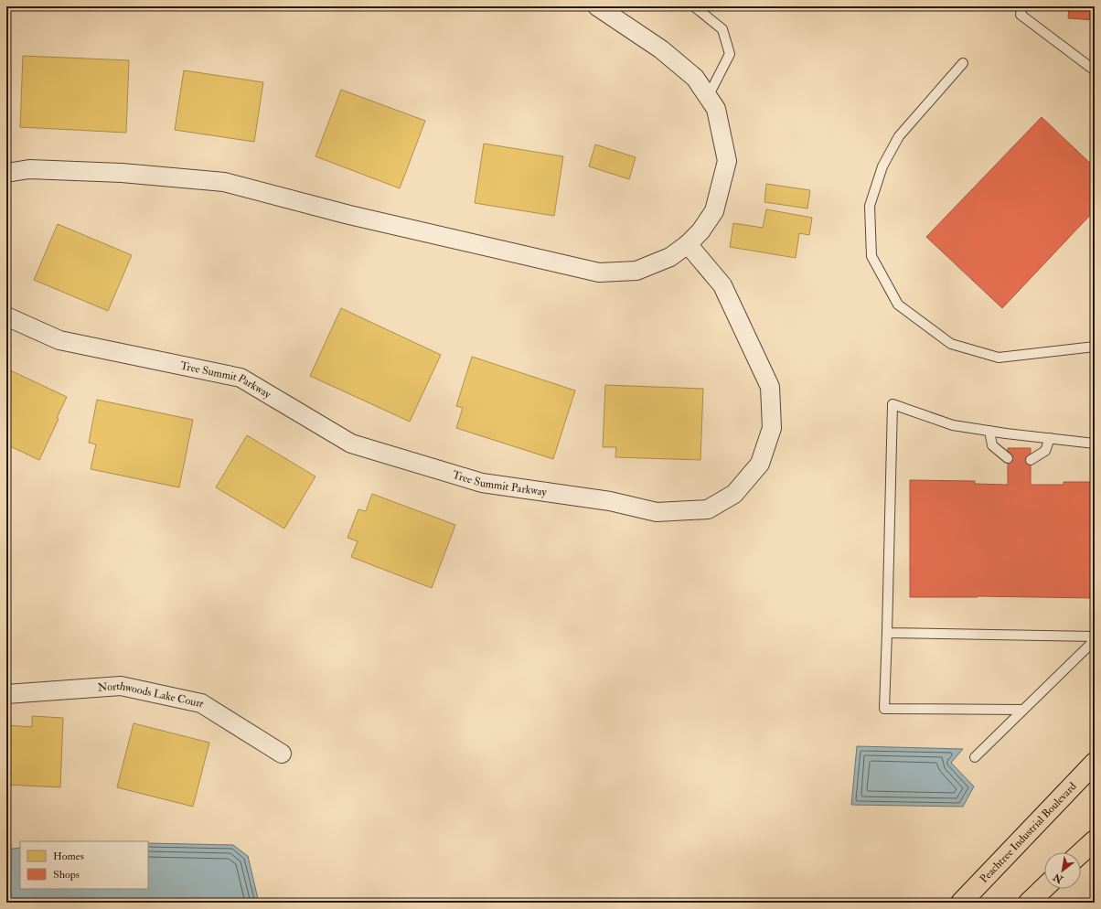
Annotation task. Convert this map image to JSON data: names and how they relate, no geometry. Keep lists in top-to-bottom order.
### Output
{
  "streets": {
    "highway": ["Peachtree Industrial Boulevard"],
    "street": ["Tree Summit Parkway", "Northwoods Lake Court"]
  },
  "legend": ["Homes", "Shops"],
  "north": "bottom left"
}
